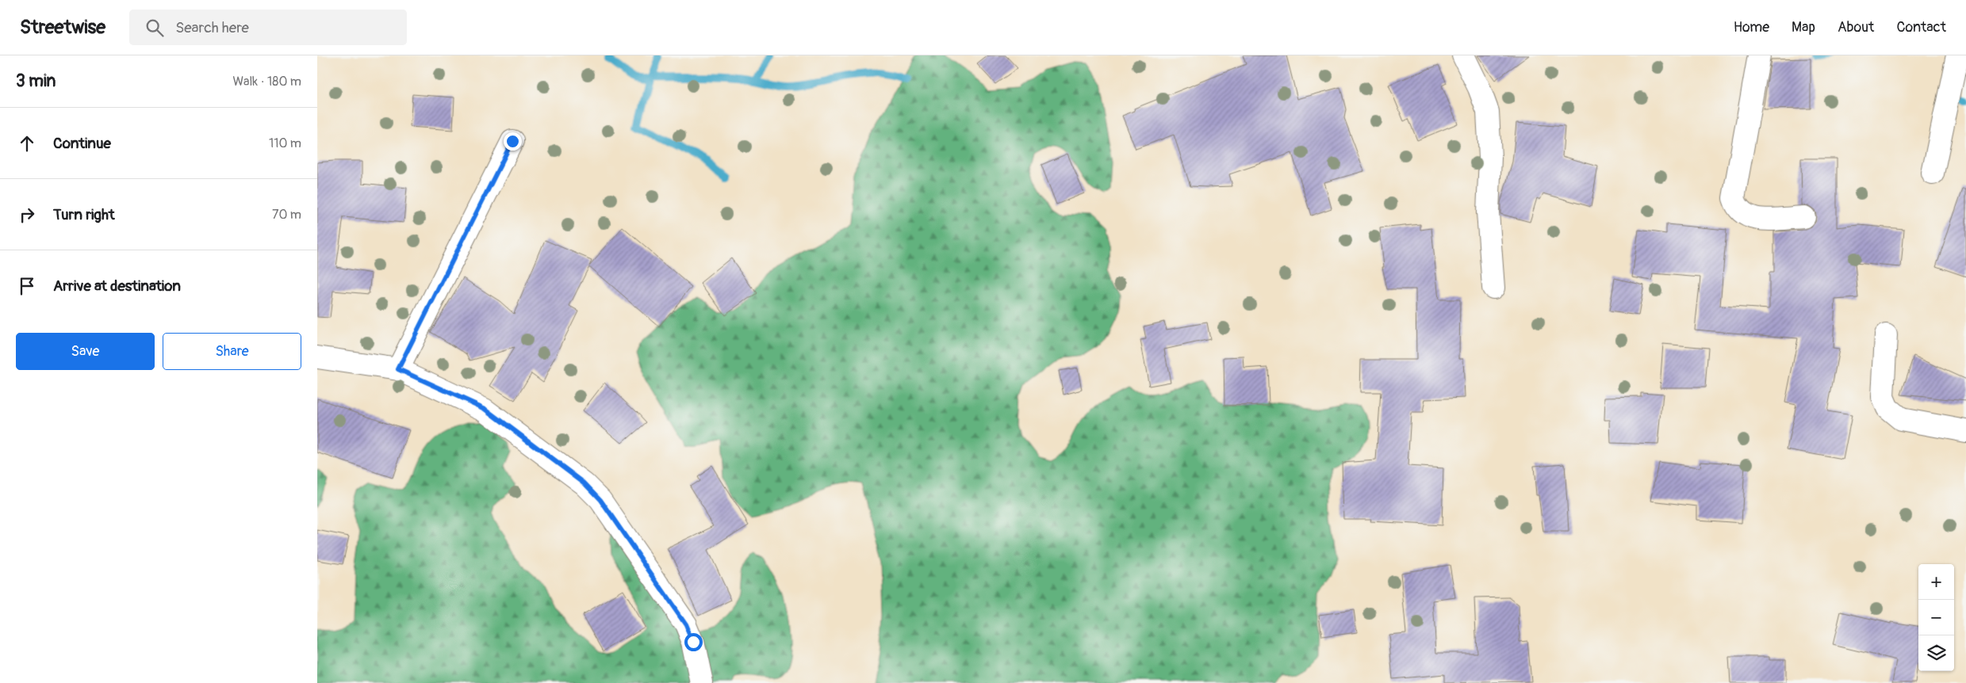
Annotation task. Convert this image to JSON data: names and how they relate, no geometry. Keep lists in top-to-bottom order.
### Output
{
  "page": {
    "header": "Streetwise",
    "search": "Search here",
    "nav": [
      "Home",
      "Map",
      "About",
      "Contact"
    ],
    "heading": ["3 min", "Walk · 180 m"],
    "list": [
      ["Continue", "110 m"],
      ["Turn right", "70 m"],
      "Arrive at destination"
    ],
    "buttons": ["Save", "Share"],
    "map_buttons": ["+", "−"]
  }
}
